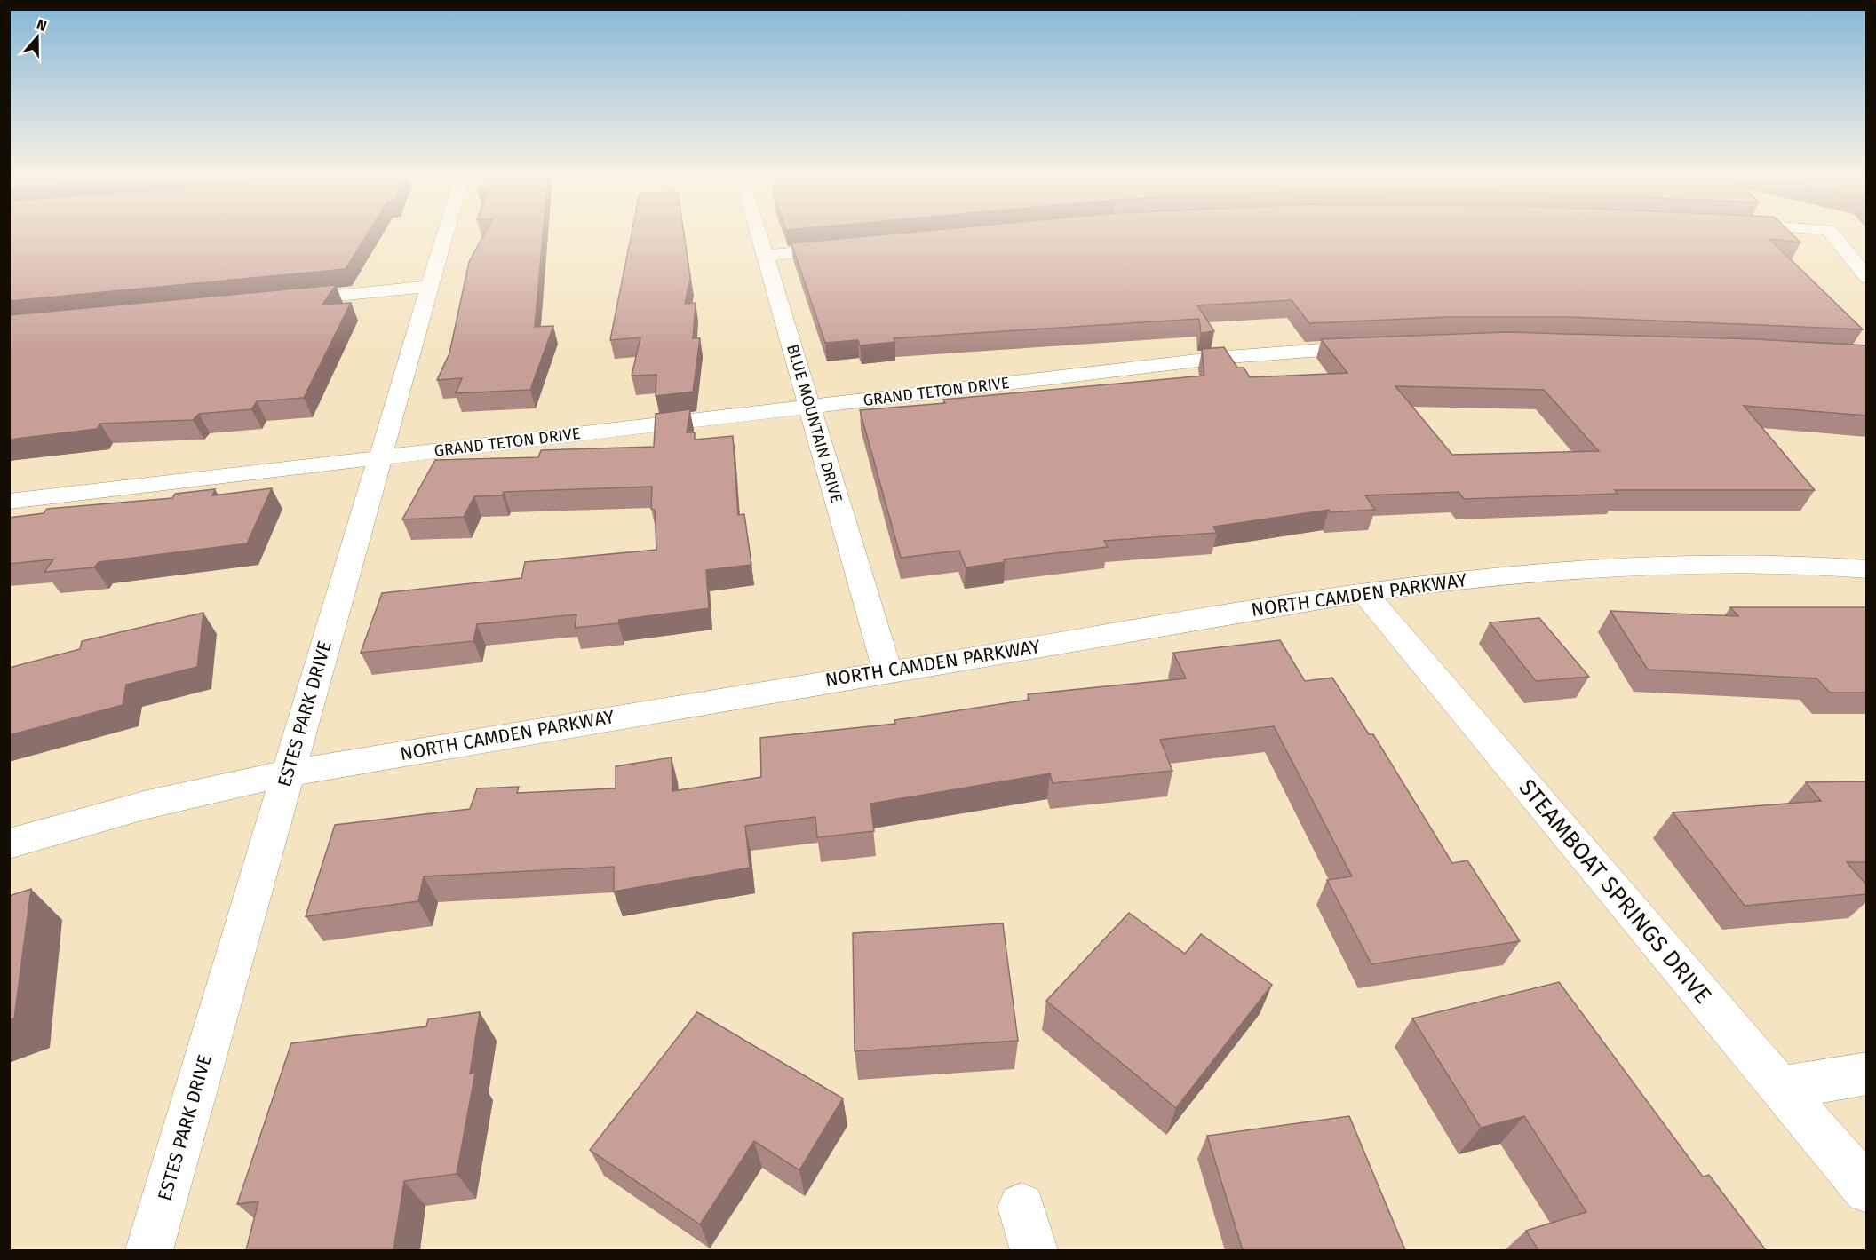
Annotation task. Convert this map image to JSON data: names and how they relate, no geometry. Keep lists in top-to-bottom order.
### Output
{
  "streets": {
    "street": [
      "GRAND TETON DRIVE",
      "BLUE MOUNTAIN DRIVE",
      "NORTH CAMDEN PARKWAY",
      "ESTES PARK DRIVE",
      "STEAMBOAT SPRINGS DRIVE"
    ]
  },
  "crossings": [
    ["GRAND TETON DRIVE", "BLUE MOUNTAIN DRIVE"],
    ["GRAND TETON DRIVE", "ESTES PARK DRIVE"],
    ["BLUE MOUNTAIN DRIVE", "NORTH CAMDEN PARKWAY"],
    ["NORTH CAMDEN PARKWAY", "ESTES PARK DRIVE"],
    ["NORTH CAMDEN PARKWAY", "STEAMBOAT SPRINGS DRIVE"]
  ],
  "north": "top"
}
